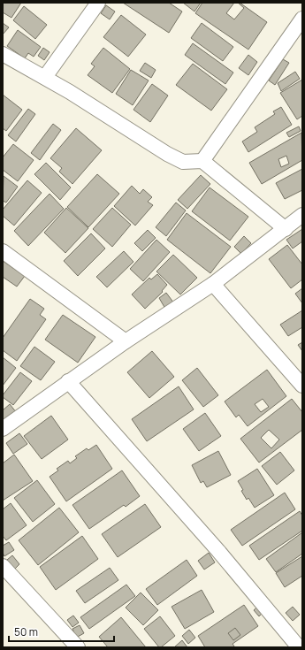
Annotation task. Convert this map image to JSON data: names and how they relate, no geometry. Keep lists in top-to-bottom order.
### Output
{
  "scale_bar": "50 m"
}
